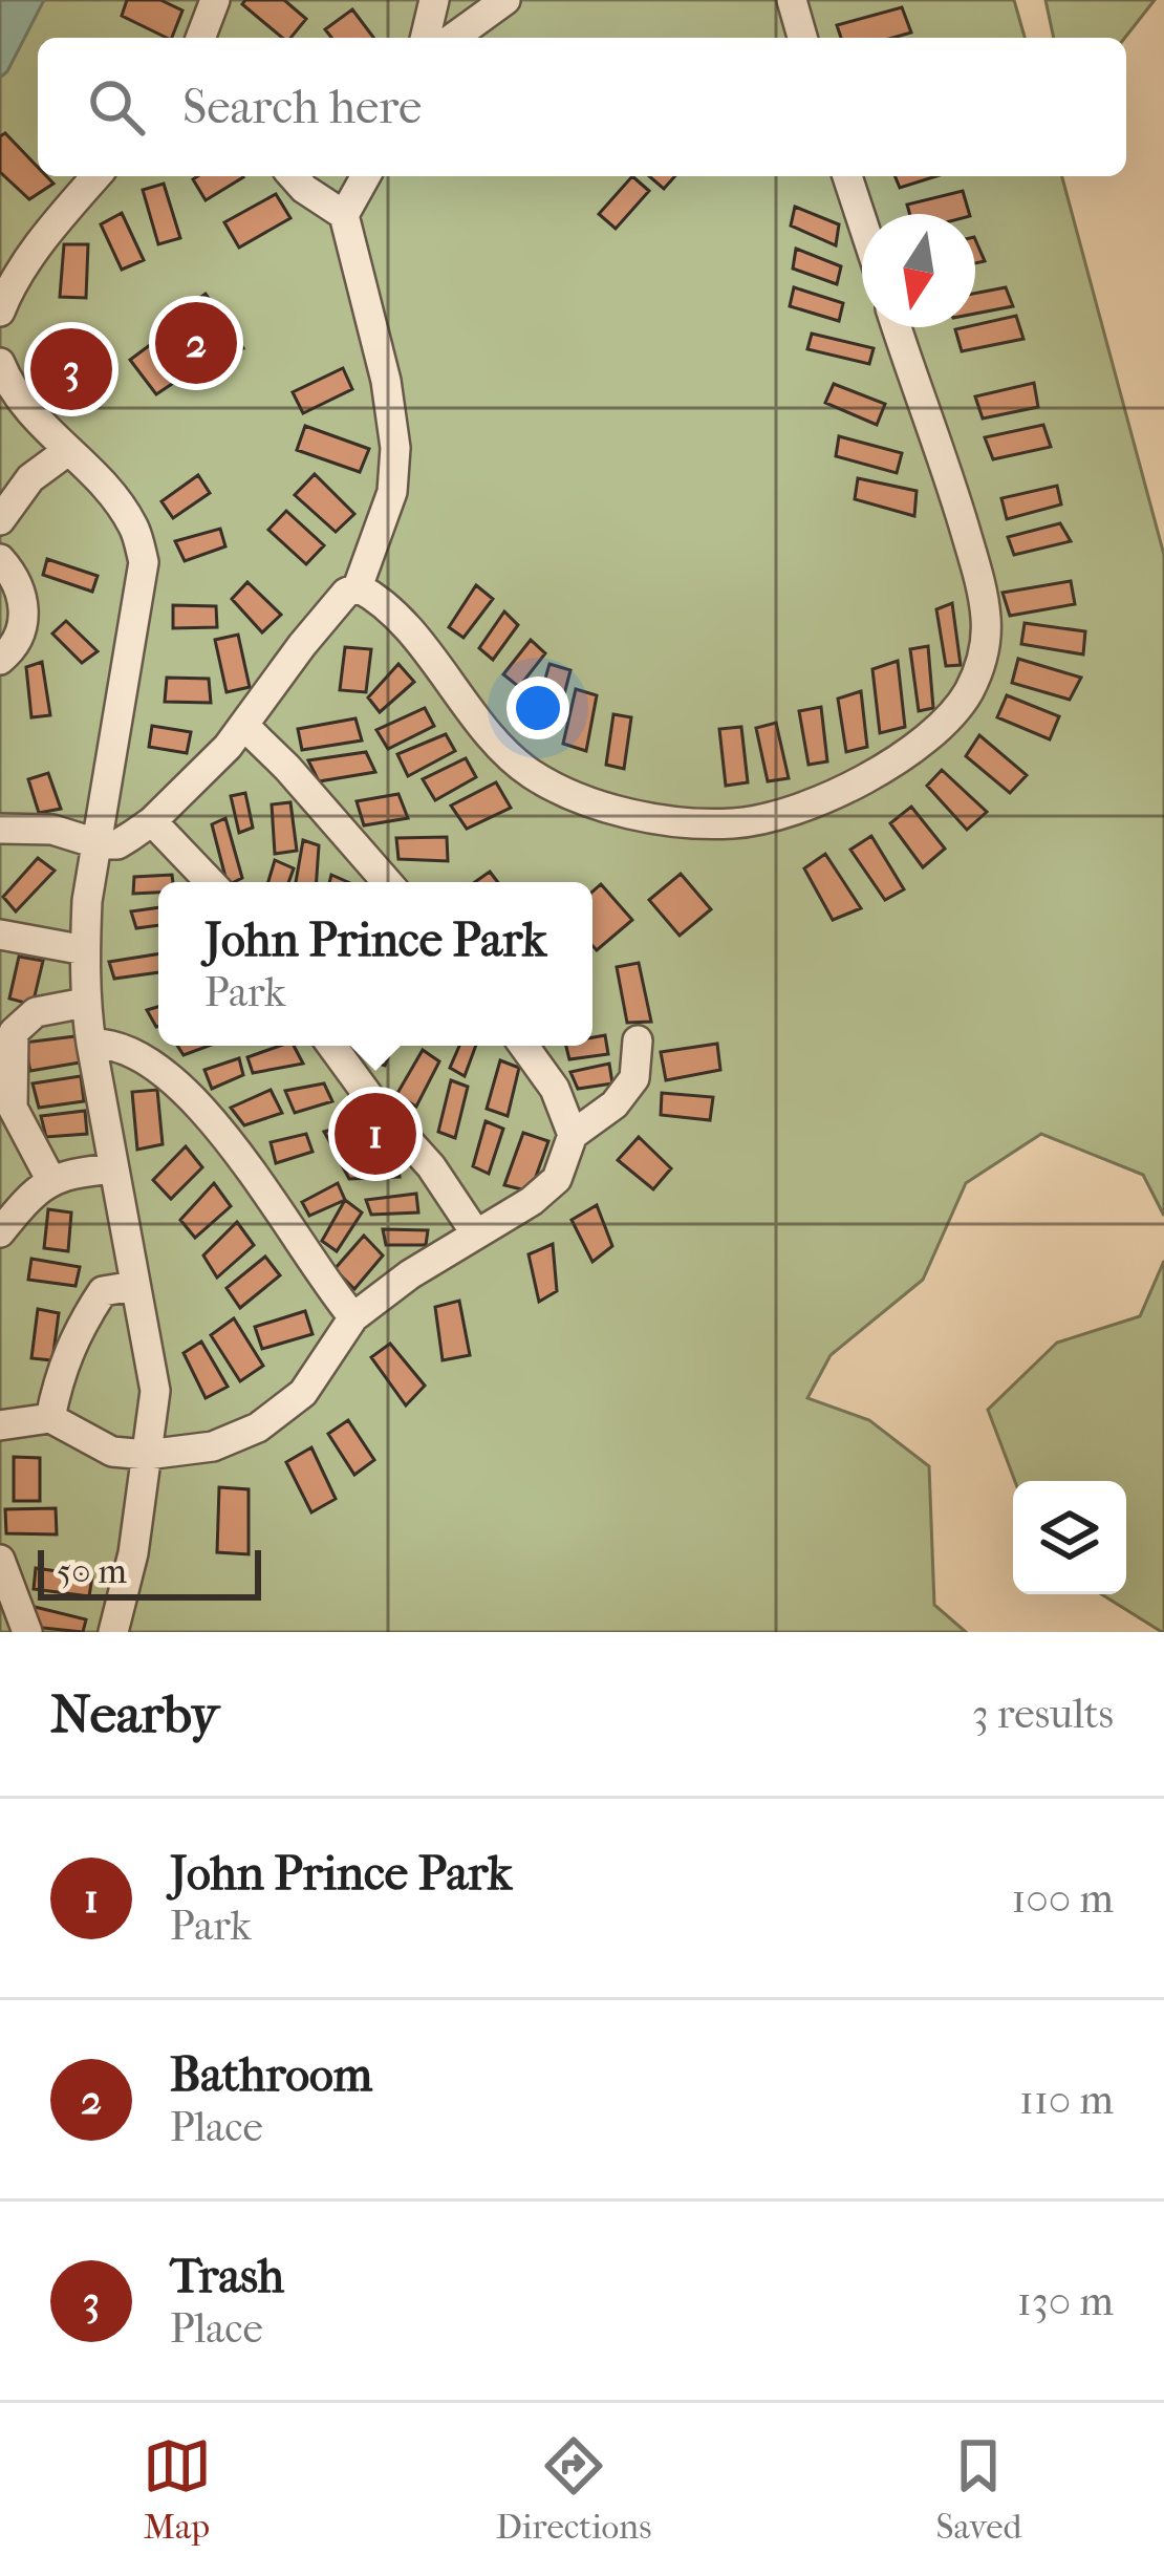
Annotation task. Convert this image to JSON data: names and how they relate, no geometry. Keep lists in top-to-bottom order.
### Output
{
  "scale_bar": "50 m",
  "north": "bottom",
  "page": {
    "search": "Search here",
    "pins": ["2", "3", "1"],
    "popup": ["John Prince Park", "Park"],
    "scale": "50 m",
    "heading": ["Nearby", "3 results"],
    "list": [
      {
        "mark": "1",
        "name": "John Prince Park",
        "note": "Park",
        "value": "100 m"
      },
      {
        "mark": "2",
        "name": "Bathroom",
        "note": "Place",
        "value": "110 m"
      },
      {
        "mark": "3",
        "name": "Trash",
        "note": "Place",
        "value": "130 m"
      }
    ],
    "nav": ["Map", "Directions", "Saved"]
  }
}
